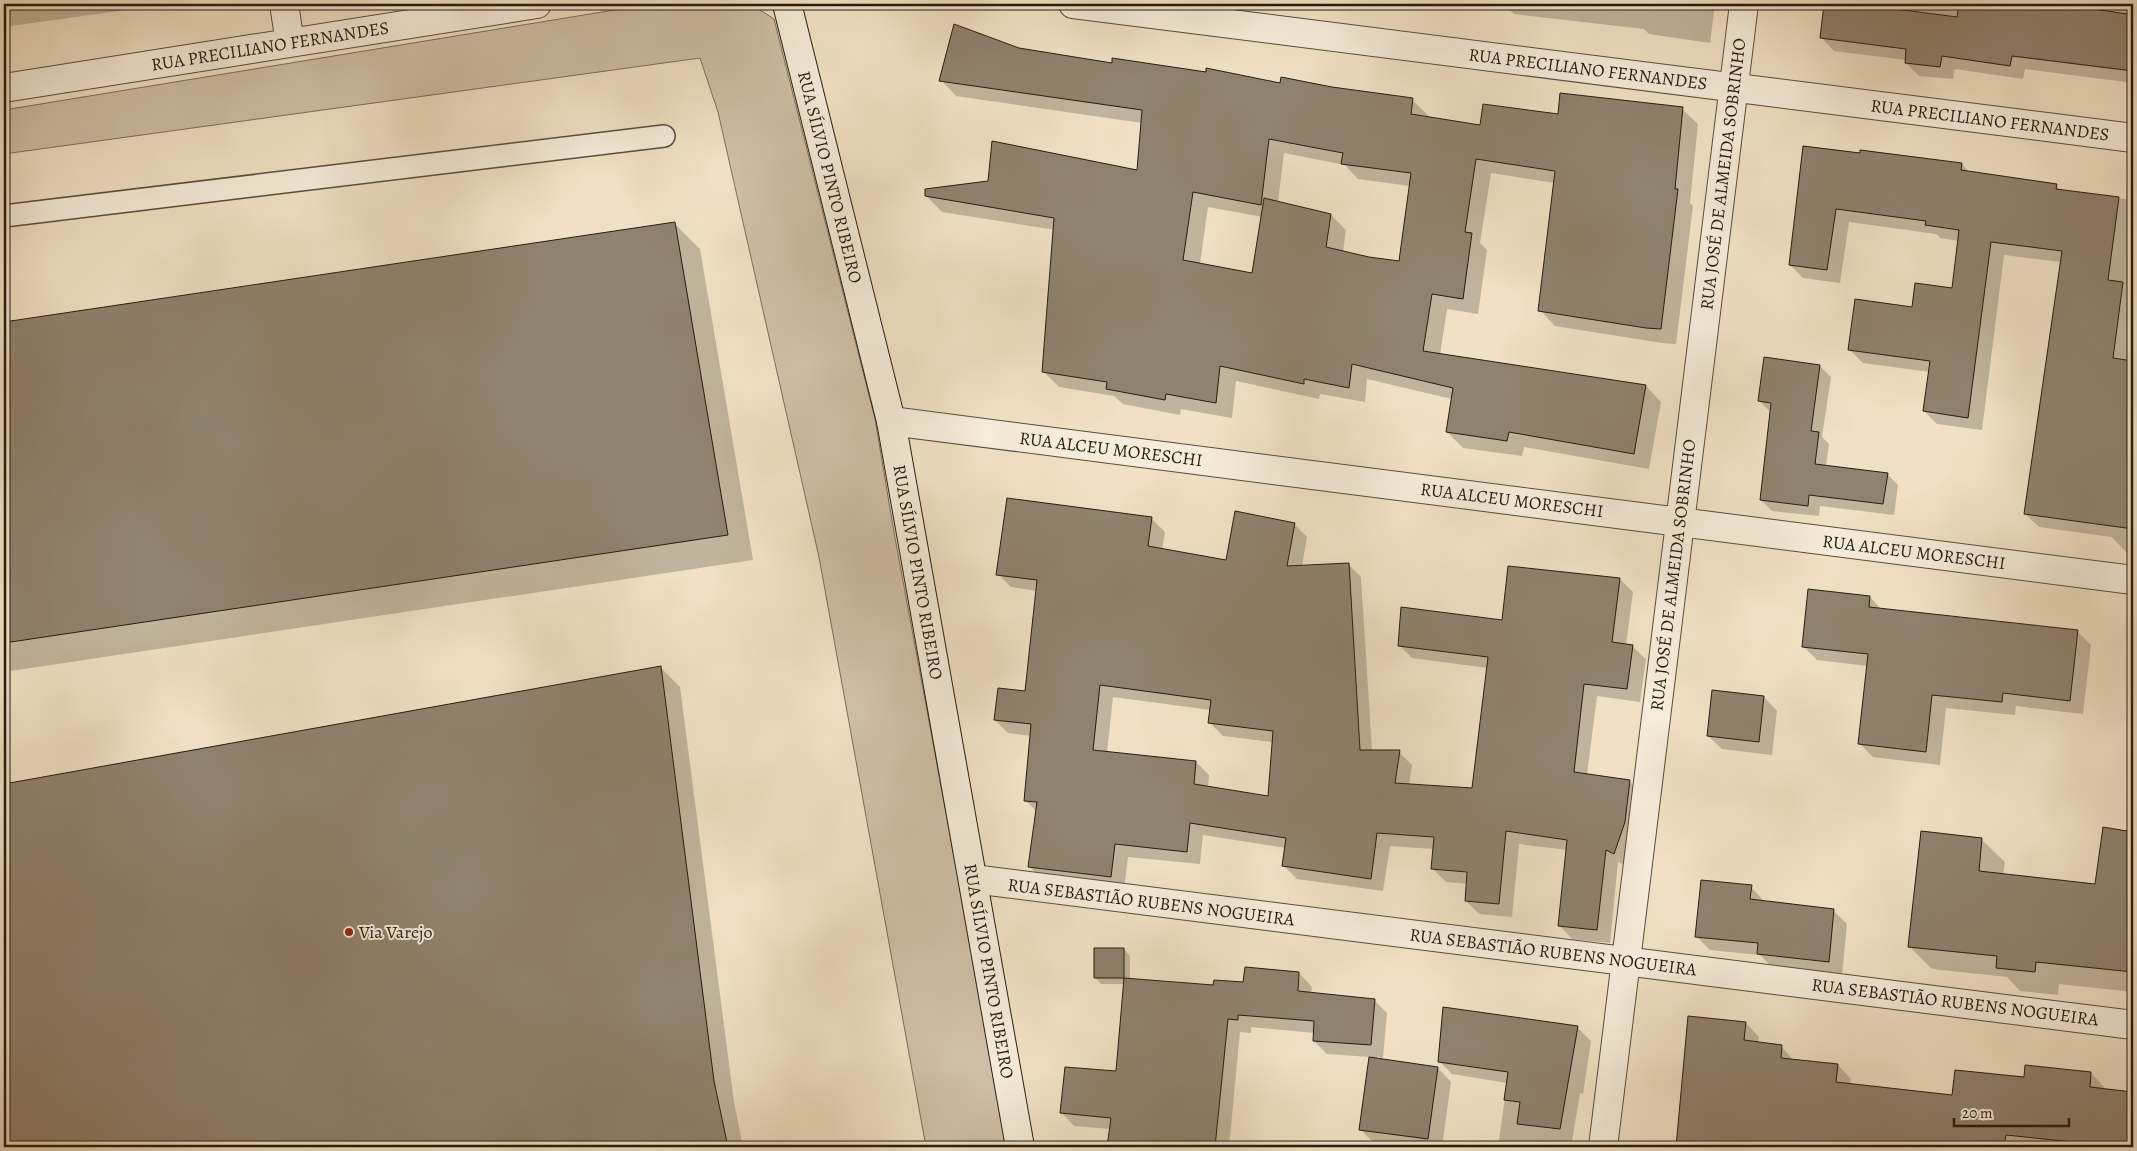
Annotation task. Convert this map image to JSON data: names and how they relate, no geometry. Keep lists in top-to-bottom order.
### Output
{
  "streets": {
    "street": [
      "RUA PRECILIANO FERNANDES",
      "RUA JOSÉ DE ALMEIDA SOBRINHO",
      "RUA SÍLVIO PINTO RIBEIRO",
      "RUA ALCEU MORESCHI",
      "RUA SEBASTIÃO RUBENS NOGUEIRA"
    ]
  },
  "crossings": [
    ["RUA PRECILIANO FERNANDES", "RUA JOSÉ DE ALMEIDA SOBRINHO"],
    ["RUA JOSÉ DE ALMEIDA SOBRINHO", "RUA ALCEU MORESCHI"],
    ["RUA JOSÉ DE ALMEIDA SOBRINHO", "RUA SEBASTIÃO RUBENS NOGUEIRA"],
    ["RUA SÍLVIO PINTO RIBEIRO", "RUA ALCEU MORESCHI"],
    ["RUA SÍLVIO PINTO RIBEIRO", "RUA SEBASTIÃO RUBENS NOGUEIRA"]
  ],
  "places": ["Via Varejo"],
  "scale_bar": "20 m"
}
